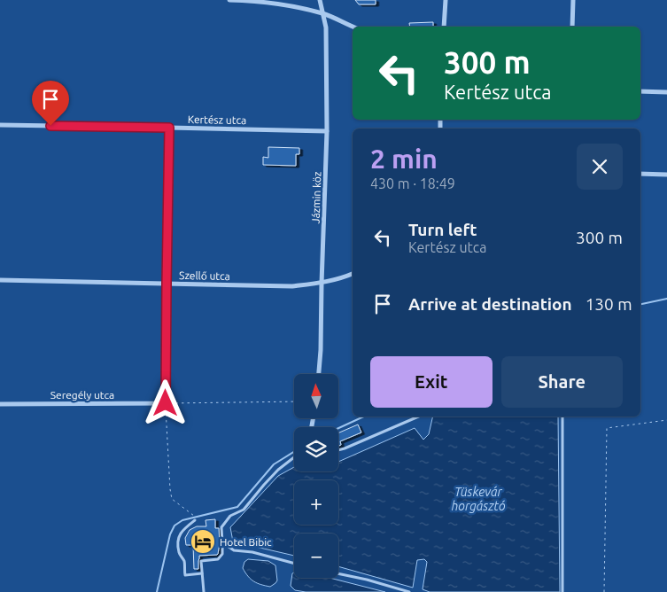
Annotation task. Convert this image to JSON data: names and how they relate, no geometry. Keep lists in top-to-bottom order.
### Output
{
  "streets": {
    "street": [
      "Kertész utca",
      "Jázmin köz",
      "Szellő utca",
      "Seregély utca"
    ]
  },
  "crossings": [
    ["Kertész utca", "Jázmin köz"],
    ["Jázmin köz", "Szellő utca"]
  ],
  "water": ["Tüskevár horgásztó"],
  "places": {
    "hotel": ["Hotel Bibic"]
  },
  "north": "top",
  "page": {
    "turn": ["300 m", "Kertész utca"],
    "heading": ["2 min", "430 m · 18:49"],
    "list": [
      {
        "name": "Turn left",
        "note": "Kertész utca",
        "value": "300 m"
      },
      {
        "name": "Arrive at destination",
        "value": "130 m"
      }
    ],
    "buttons": ["Exit", "Share"],
    "map_buttons": ["+", "−"]
  }
}
